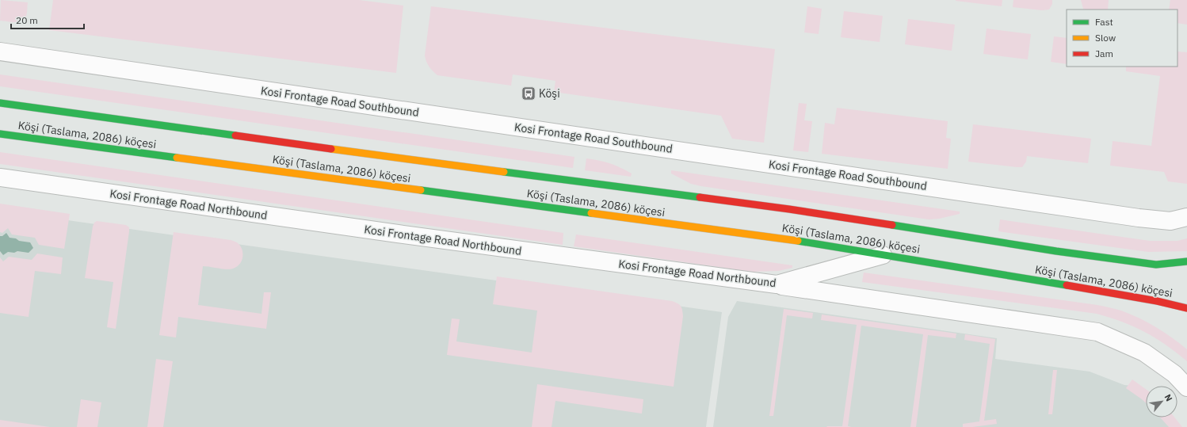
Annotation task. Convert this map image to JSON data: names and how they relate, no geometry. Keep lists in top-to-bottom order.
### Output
{
  "streets": {
    "main road": ["Köşi (Taslama, 2086) köçesi"],
    "street": ["Kosi Frontage Road Southbound", "Kosi Frontage Road Northbound"]
  },
  "crossings": [
    ["Köşi (Taslama, 2086) köçesi", "Kosi Frontage Road Northbound"]
  ],
  "places": {
    "bus stop": ["Köşi"]
  },
  "legend": ["Fast", "Slow", "Jam"],
  "scale_bar": "20 m",
  "north": "top right"
}
